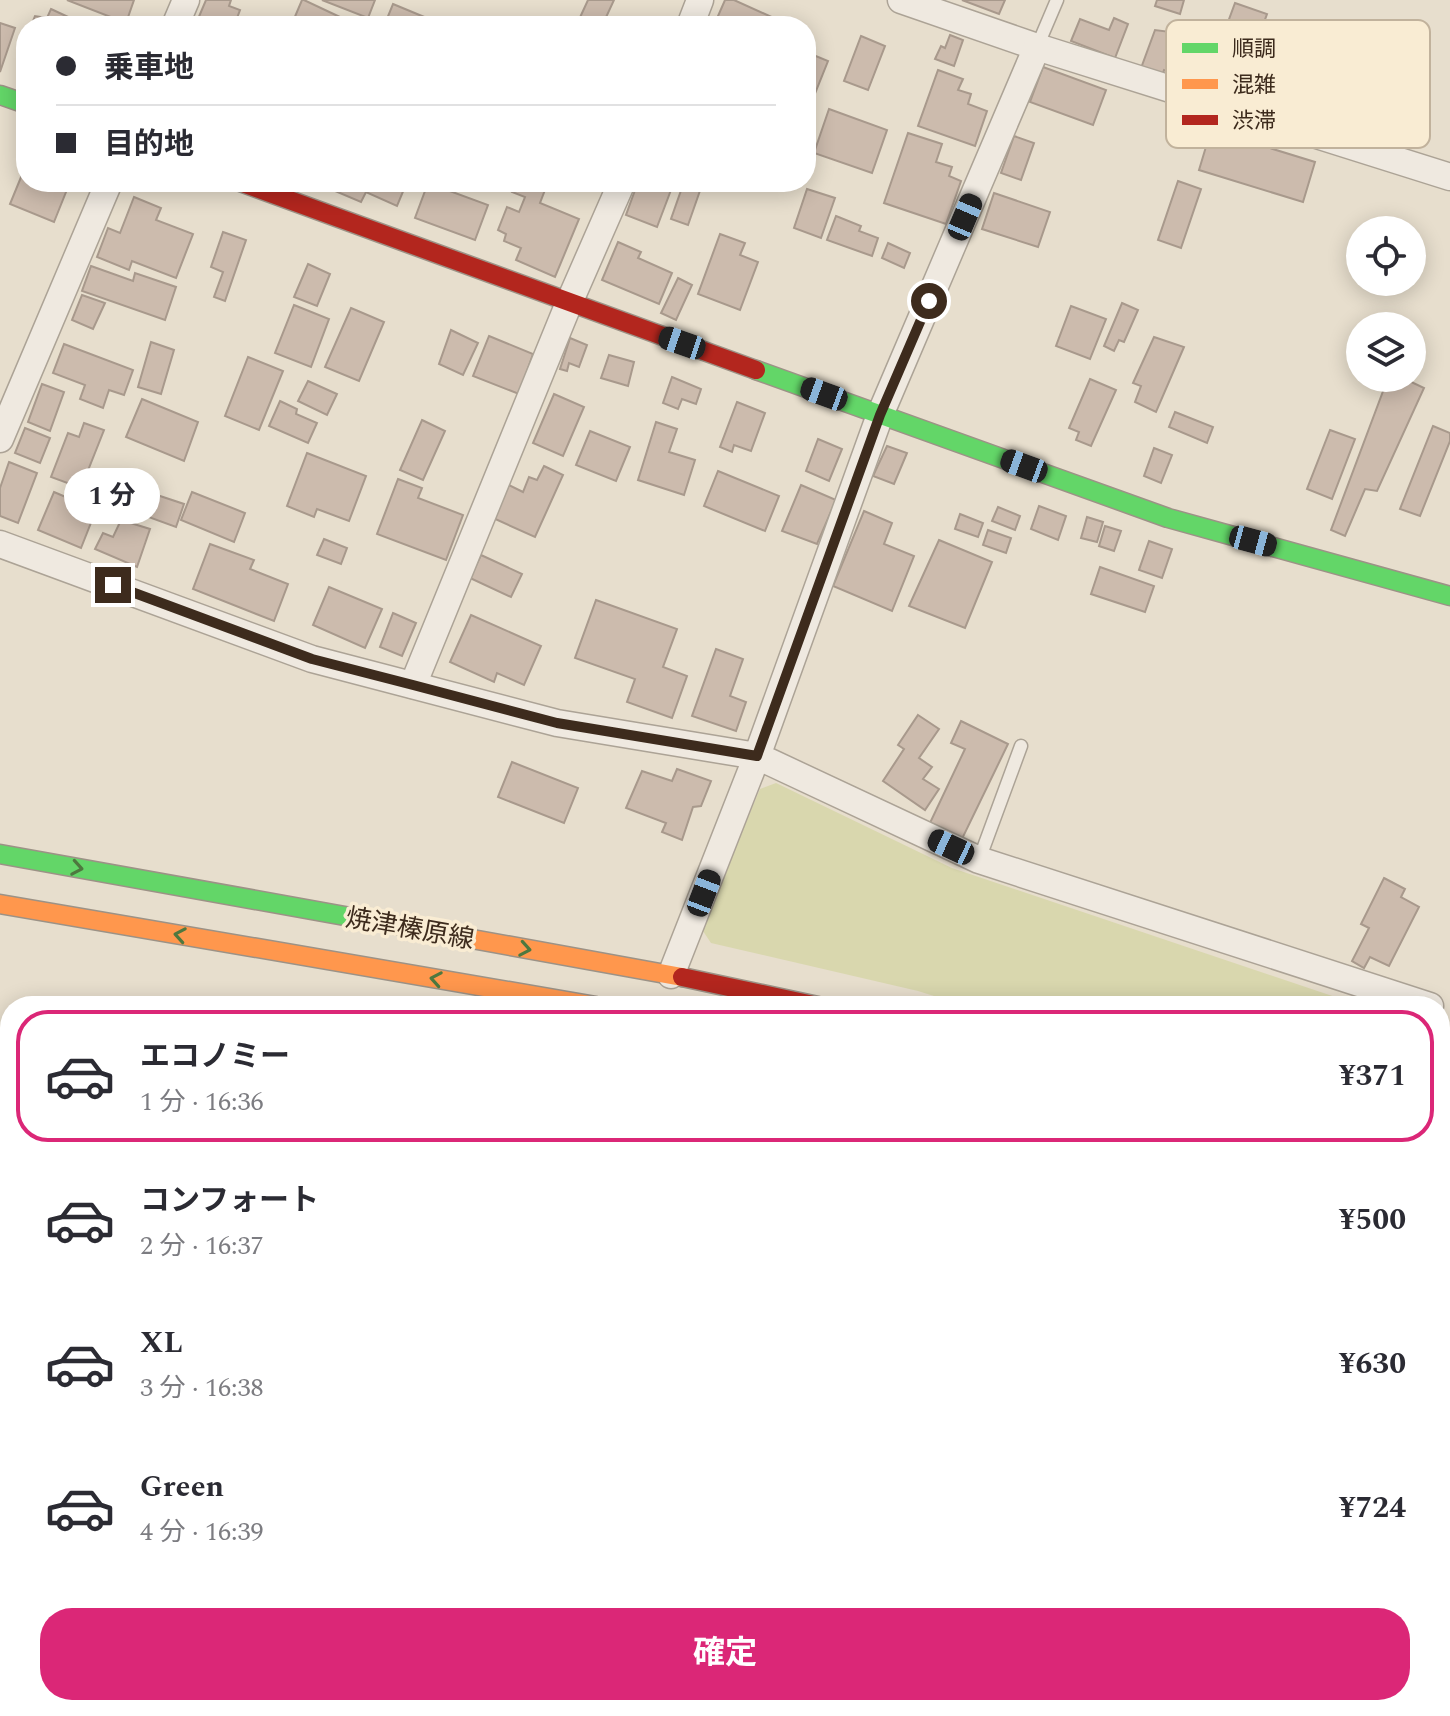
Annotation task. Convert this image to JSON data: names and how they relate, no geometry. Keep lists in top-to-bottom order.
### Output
{
  "streets": {
    "main road": ["焼津榛原線"]
  },
  "legend": ["順調", "混雑", "渋滞"],
  "page": {
    "banner": ["乗車地", "目的地"],
    "bubble": "1 分",
    "list": [
      {
        "name": "エコノミー",
        "note": "1 分 · 16:36",
        "value": "¥371"
      },
      {
        "name": "コンフォート",
        "note": "2 分 · 16:37",
        "value": "¥500"
      },
      {
        "name": "XL",
        "note": "3 分 · 16:38",
        "value": "¥630"
      },
      {
        "name": "Green",
        "note": "4 分 · 16:39",
        "value": "¥724"
      }
    ],
    "buttons": "確定"
  }
}
